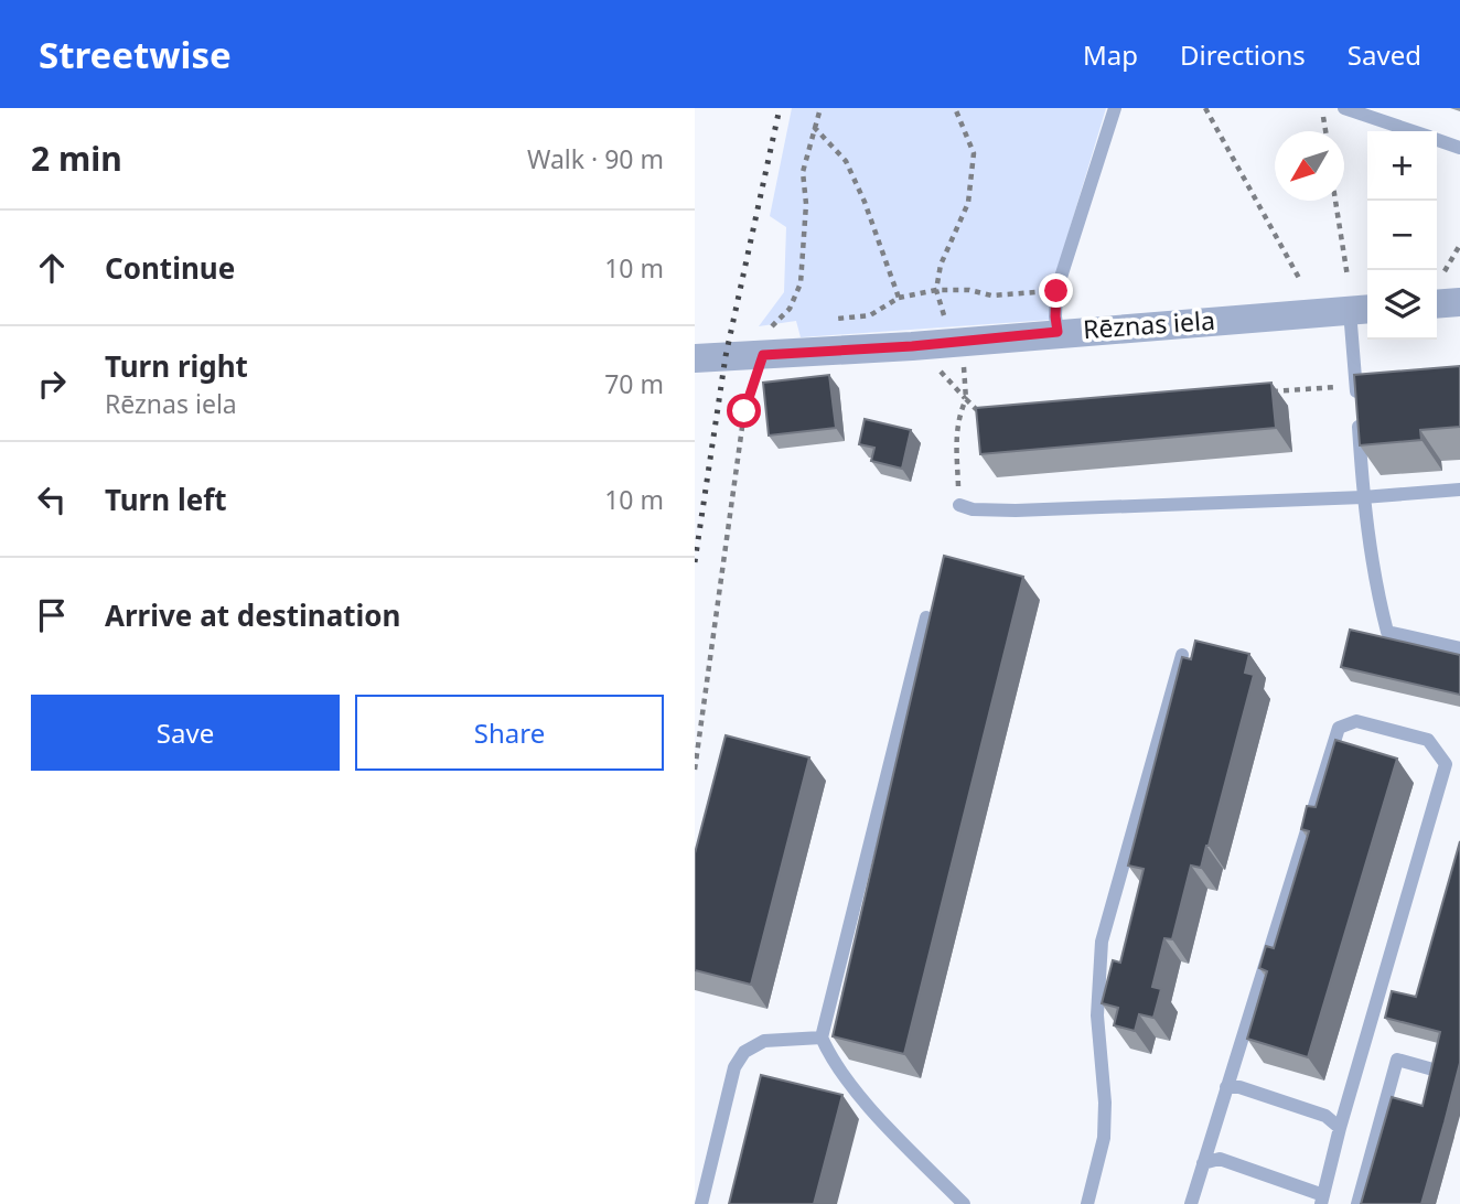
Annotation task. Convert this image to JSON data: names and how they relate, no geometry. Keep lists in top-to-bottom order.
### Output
{
  "streets": {
    "street": ["Rēznas iela"]
  },
  "north": "bottom left",
  "page": {
    "header": "Streetwise",
    "nav": ["Map", "Directions", "Saved"],
    "heading": ["2 min", "Walk · 90 m"],
    "map_buttons": ["+", "−"],
    "list": [
      ["Continue", "10 m"],
      ["Turn right", "Rēznas iela", "70 m"],
      ["Turn left", "10 m"],
      "Arrive at destination"
    ],
    "buttons": ["Save", "Share"]
  }
}
